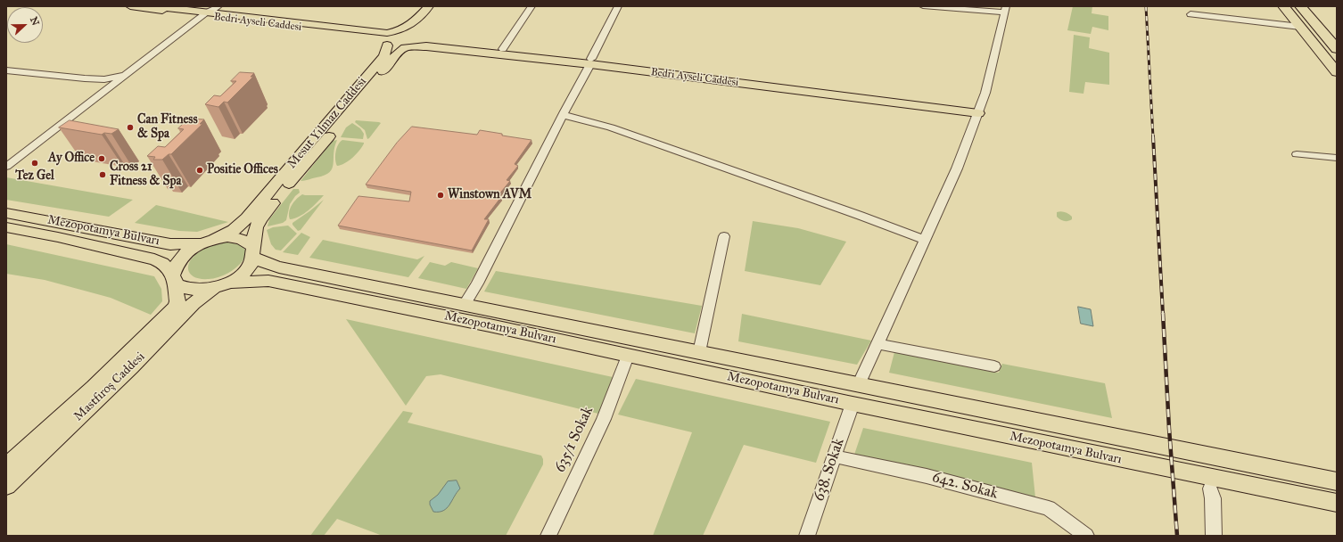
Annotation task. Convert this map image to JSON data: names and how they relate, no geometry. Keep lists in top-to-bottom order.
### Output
{
  "streets": {
    "main road": [
      "Bedri Ayseli Caddesi",
      "Mesut Yılmaz Caddesi",
      "Mezopotamya Bulvarı",
      "Mastfıroş Caddesi"
    ],
    "street": ["635/1 Sokak", "638. Sokak", "642. Sokak"]
  },
  "crossings": [
    ["Bedri Ayseli Caddesi", "Mesut Yılmaz Caddesi"],
    ["Mesut Yılmaz Caddesi", "Mezopotamya Bulvarı"],
    ["Mesut Yılmaz Caddesi", "Mastfıroş Caddesi"],
    ["Mezopotamya Bulvarı", "Mastfıroş Caddesi"],
    ["Mezopotamya Bulvarı", "635/1 Sokak"],
    ["Mezopotamya Bulvarı", "638. Sokak"],
    ["638. Sokak", "642. Sokak"]
  ],
  "places": [
    "Can Fitness & Spa",
    "Ay Office",
    "Tez Gel",
    "Positie Offices",
    "Cross 21 Fitness & Spa",
    "Winstown AVM"
  ],
  "north": "right"
}
